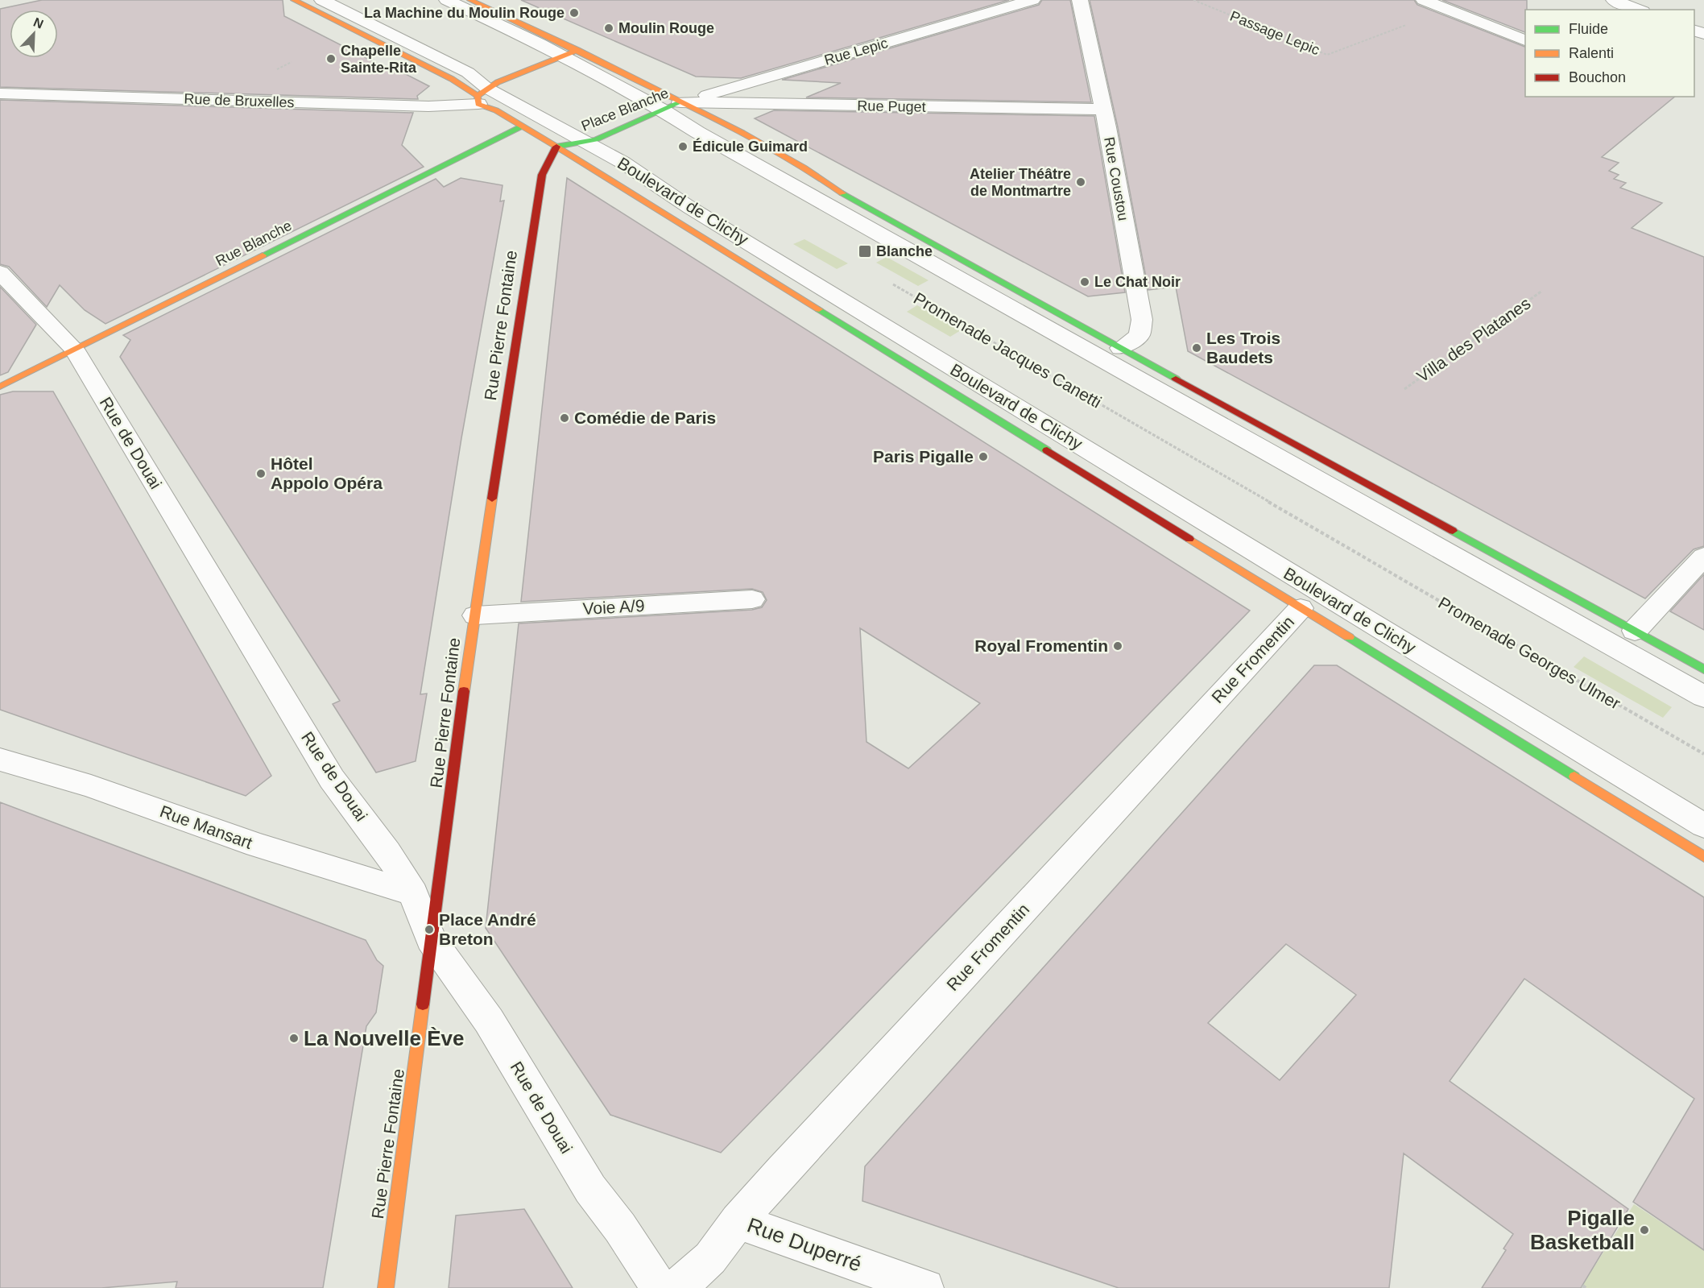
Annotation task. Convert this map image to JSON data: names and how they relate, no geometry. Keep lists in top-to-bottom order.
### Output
{
  "streets": {
    "main road": [
      "Place Blanche",
      "Boulevard de Clichy",
      "Rue Blanche",
      "Rue Pierre Fontaine"
    ],
    "street": [
      "Rue Lepic",
      "Rue de Bruxelles",
      "Rue Puget",
      "Rue Coustou",
      "Rue de Douai",
      "Voie A/9",
      "Rue Fromentin",
      "Rue Mansart",
      "Rue Duperré"
    ],
    "path": [
      "Passage Lepic",
      "Villa des Platanes",
      "Promenade Jacques Canetti",
      "Promenade Georges Ulmer"
    ]
  },
  "crossings": [
    ["Rue Lepic", "Rue Puget"],
    ["Rue Lepic", "Place Blanche"],
    ["Rue de Bruxelles", "Boulevard de Clichy"],
    ["Rue Puget", "Place Blanche"],
    ["Rue Puget", "Rue Coustou"],
    ["Place Blanche", "Boulevard de Clichy"],
    ["Place Blanche", "Rue Pierre Fontaine"],
    ["Boulevard de Clichy", "Rue Pierre Fontaine"],
    ["Boulevard de Clichy", "Rue Fromentin"],
    ["Rue Blanche", "Rue de Douai"],
    ["Rue Pierre Fontaine", "Rue de Douai"],
    ["Rue Pierre Fontaine", "Voie A/9"],
    ["Promenade Jacques Canetti", "Promenade Georges Ulmer"],
    ["Rue de Douai", "Rue Mansart"],
    ["Rue Fromentin", "Rue Duperré"]
  ],
  "places": {
    "other": [
      "La Machine du Moulin Rouge",
      "Moulin Rouge",
      "Chapelle Sainte-Rita",
      "Édicule Guimard",
      "Atelier Théâtre de Montmartre",
      "Le Chat Noir",
      "Les Trois Baudets",
      "Comédie de Paris",
      "Paris Pigalle",
      "Hôtel Appolo Opéra",
      "Royal Fromentin",
      "Place André Breton",
      "La Nouvelle Ève",
      "Pigalle Basketball"
    ],
    "transit": ["Blanche"]
  },
  "legend": ["Fluide", "Ralenti", "Bouchon"],
  "north": "top right"
}
